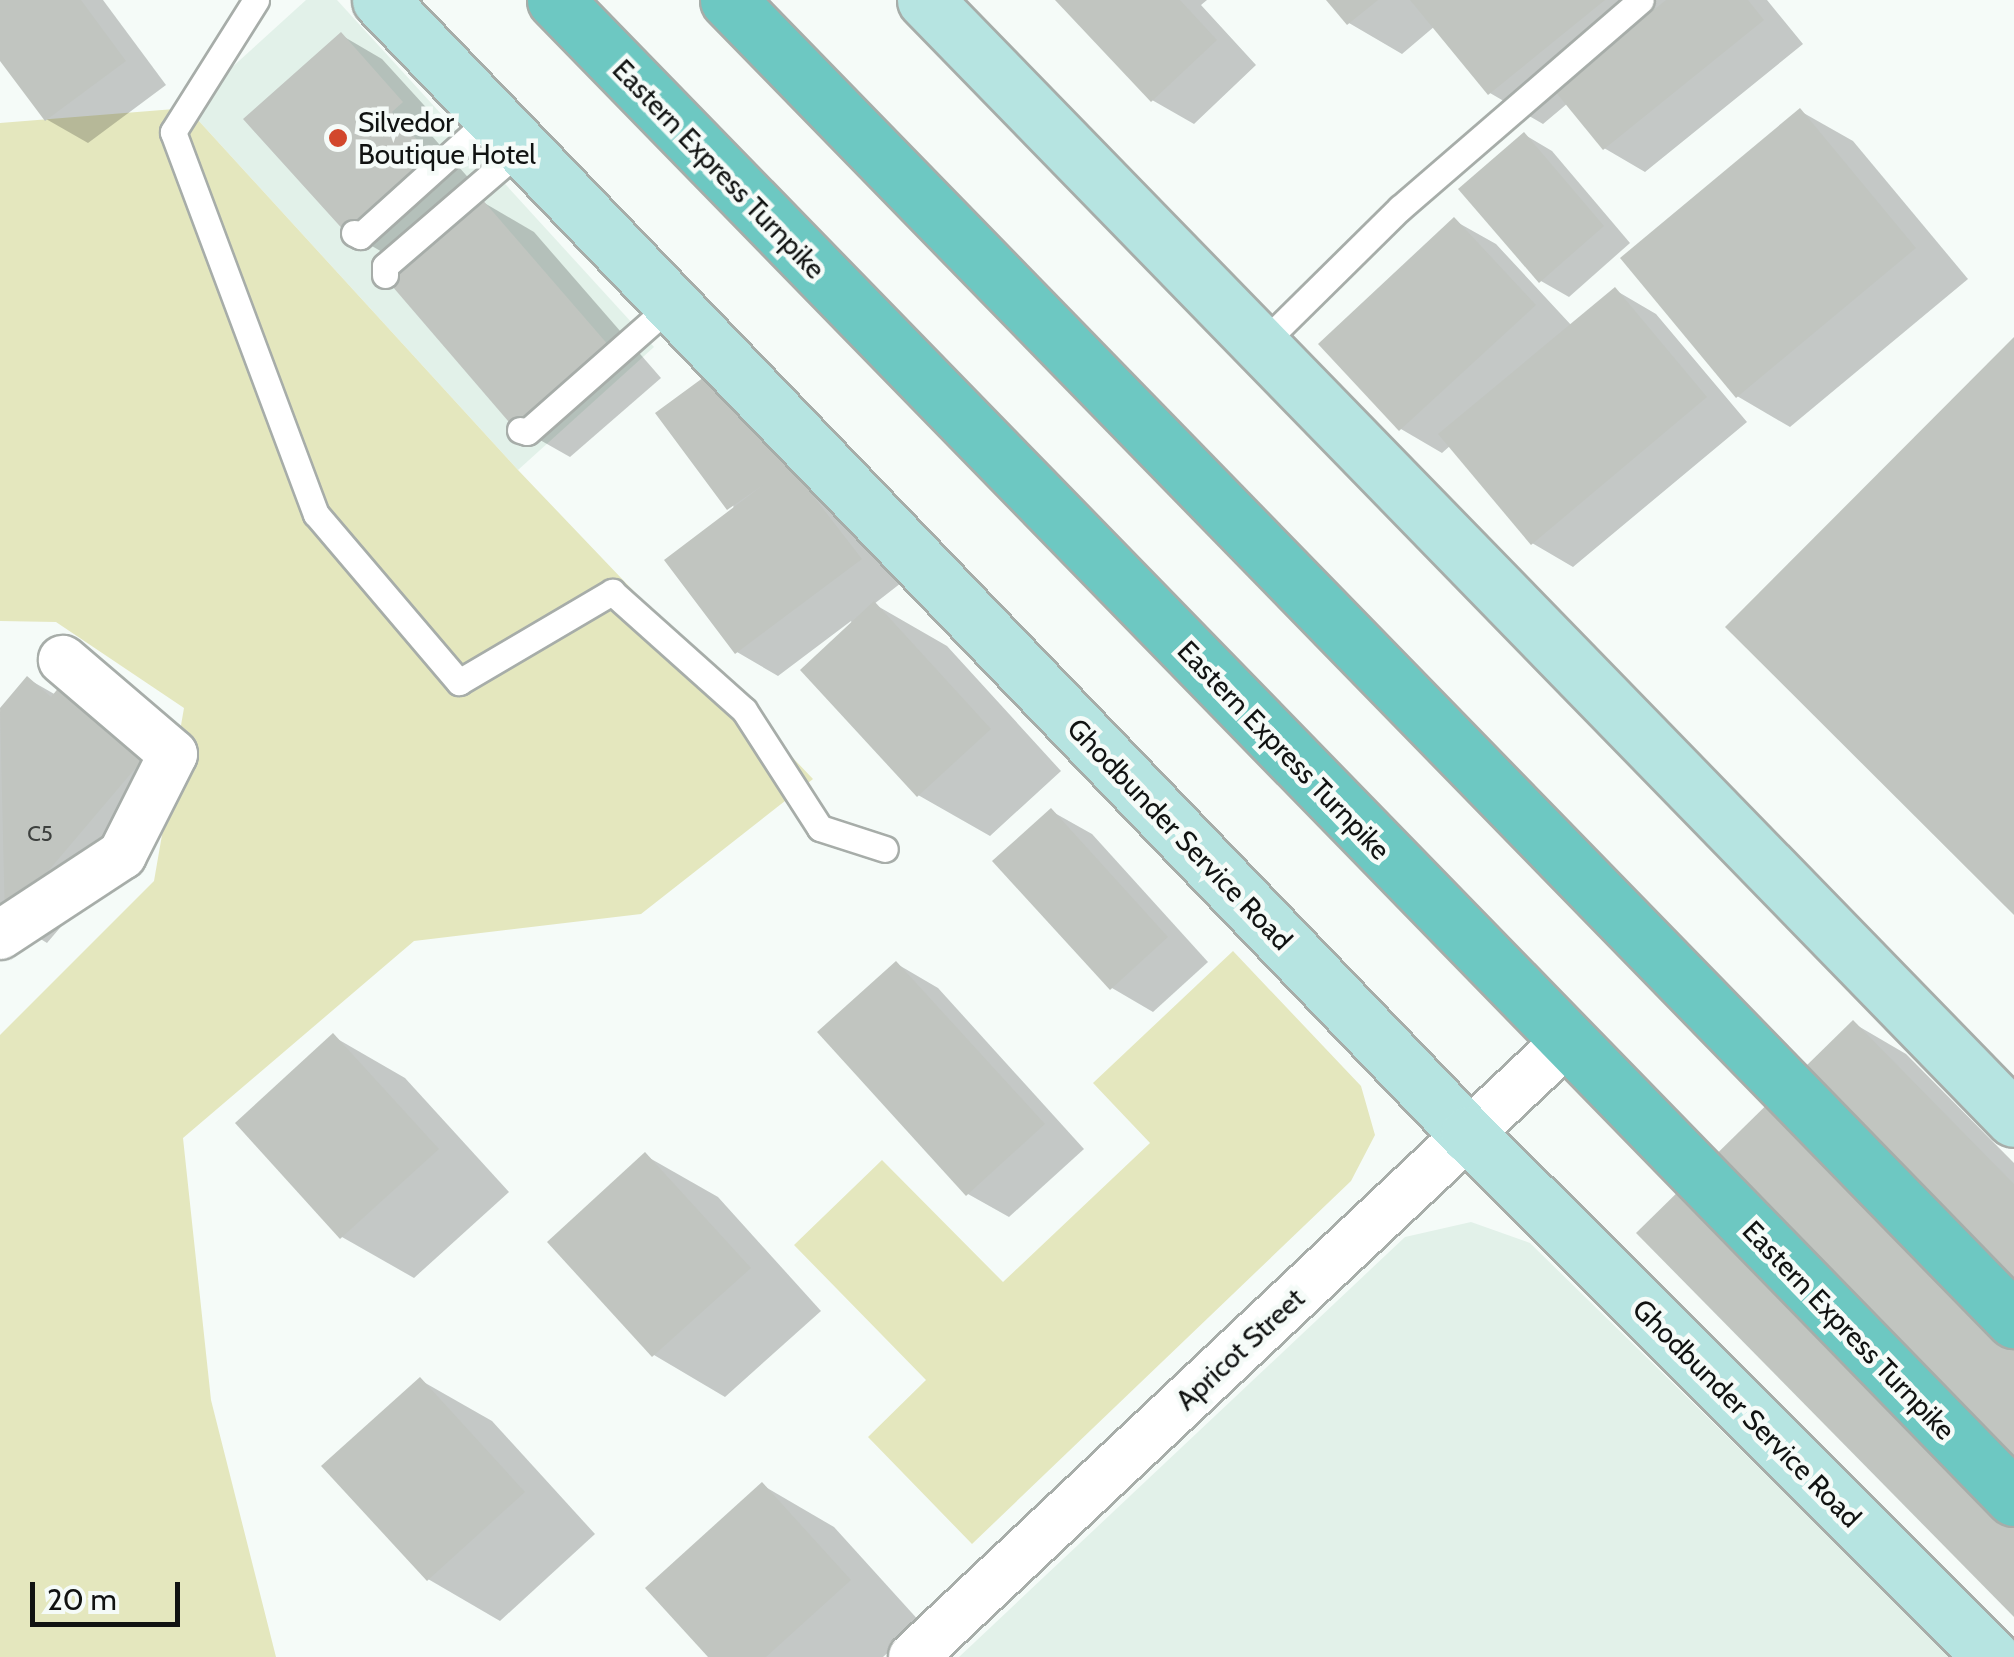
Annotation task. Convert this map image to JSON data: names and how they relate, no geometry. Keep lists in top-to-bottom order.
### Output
{
  "streets": {
    "main road": ["Eastern Express Turnpike"],
    "street": ["Ghodbunder Service Road", "Apricot Street"]
  },
  "crossings": [
    ["Eastern Express Turnpike", "Apricot Street"],
    ["Ghodbunder Service Road", "Apricot Street"]
  ],
  "places": ["Silvedor Boutique Hotel"],
  "house_numbers": ["C5"],
  "scale_bar": "20 m"
}
